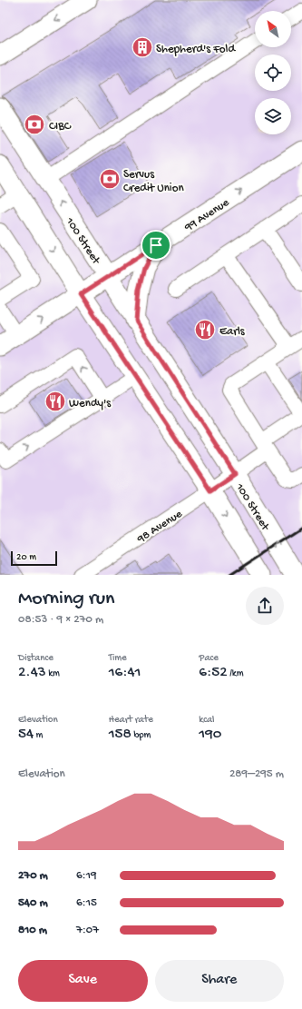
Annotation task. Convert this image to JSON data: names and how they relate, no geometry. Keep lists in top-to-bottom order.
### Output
{
  "streets": {
    "main road": ["99 Avenue", "100 Street"],
    "street": ["98 Avenue"]
  },
  "crossings": [
    ["99 Avenue", "100 Street"],
    ["100 Street", "98 Avenue"]
  ],
  "one_way": ["99 Avenue"],
  "places": {
    "building": ["Shepherd's Fold"],
    "bank": ["CIBC", "Servus Credit Union"],
    "restaurant": ["Earls", "Wendy's"]
  },
  "scale_bar": "20 m",
  "north": "top left",
  "page": {
    "scale": "20 m",
    "heading": ["Morning run", "08:53 · 9 × 270 m"],
    "stats": [
      ["Distance", "2.43 km"],
      ["Time", "16:41"],
      ["Pace", "6:52 /km"],
      ["Elevation", "54 m"],
      ["Heart rate", "158 bpm"],
      ["kcal", "190"]
    ],
    "chart": ["Elevation", "289–295 m"],
    "list": [
      {
        "name": "270 m",
        "note": "6:19"
      },
      {
        "name": "540 m",
        "note": "6:15"
      },
      {
        "name": "810 m",
        "note": "7:07"
      }
    ],
    "buttons": ["Save", "Share"]
  }
}
